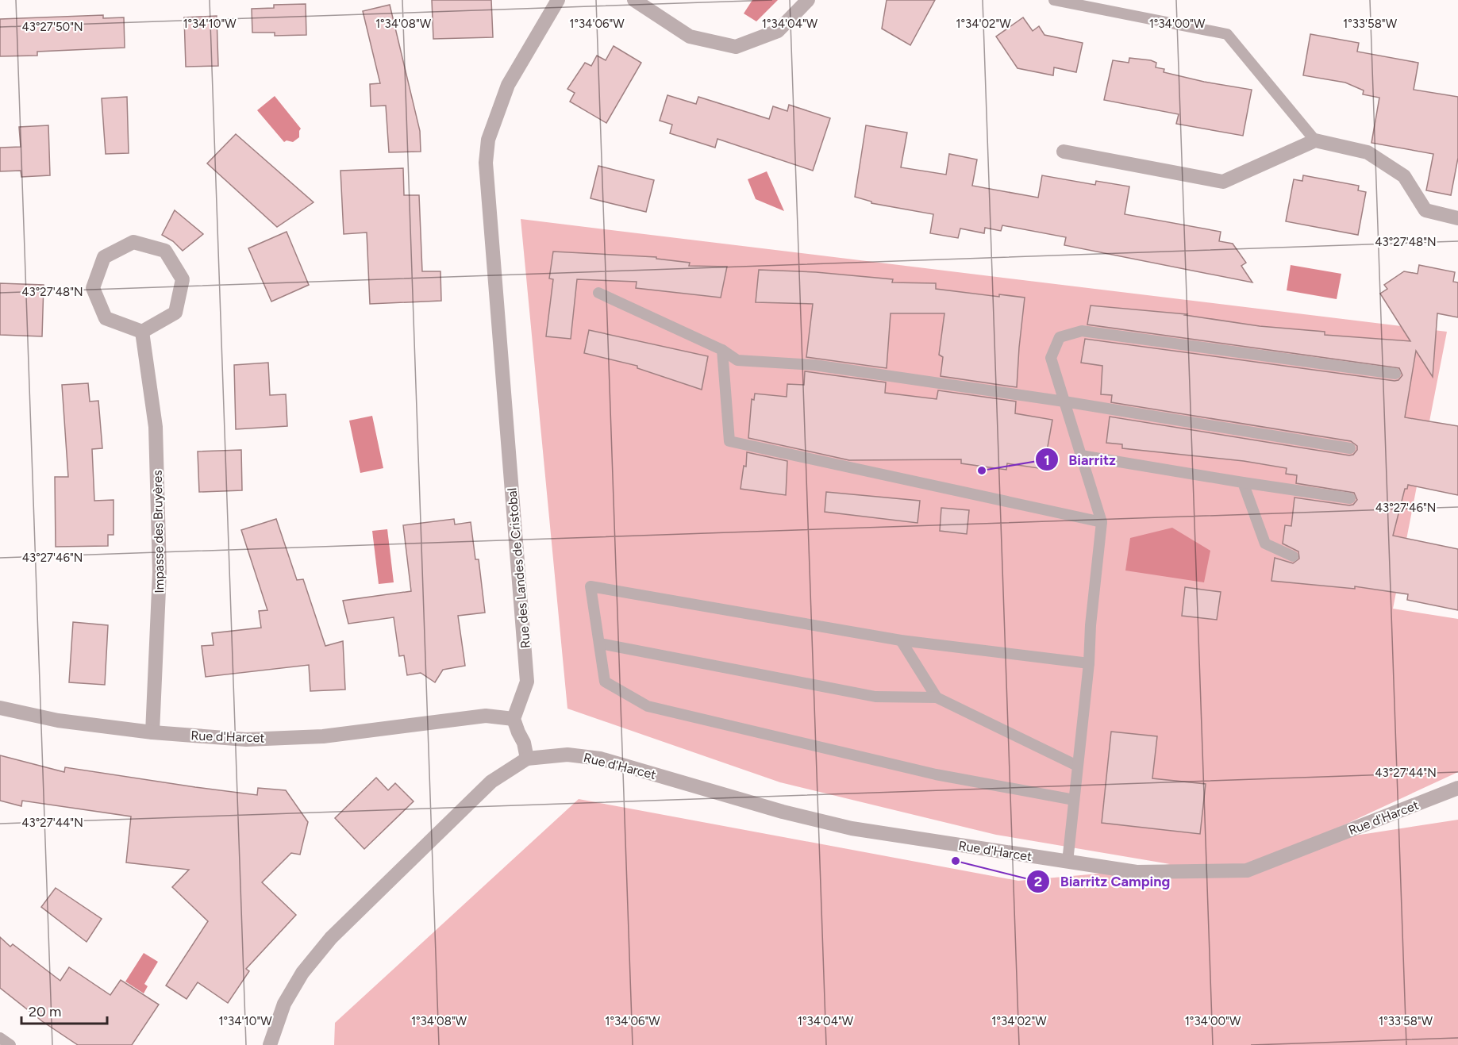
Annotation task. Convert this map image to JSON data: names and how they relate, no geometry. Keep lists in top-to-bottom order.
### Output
{
  "streets": {
    "street": ["Impasse des Bruyères", "Rue des Landes de Cristobal", "Rue d'Harcet"]
  },
  "crossings": [
    ["Impasse des Bruyères", "Rue d'Harcet"],
    ["Rue des Landes de Cristobal", "Rue d'Harcet"]
  ],
  "places": ["Biarritz", "Biarritz Camping"],
  "scale_bar": "20 m",
  "coordinates": [
    "1°34'10\"W",
    "1°34'08\"W",
    "1°34'06\"W",
    "1°34'04\"W",
    "1°34'02\"W",
    "1°34'00\"W",
    "1°33'58\"W",
    "43°27'50\"N",
    "43°27'48\"N",
    "43°27'46\"N",
    "43°27'44\"N"
  ]
}
